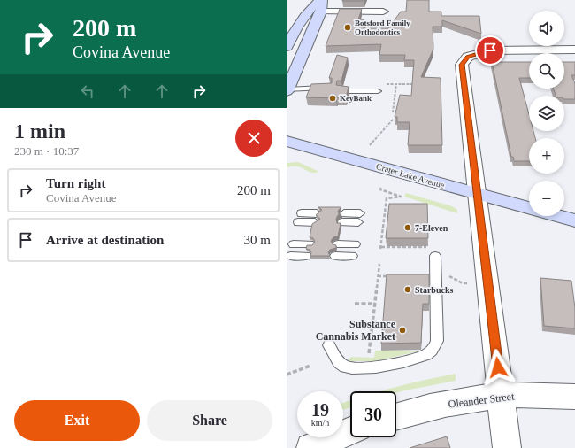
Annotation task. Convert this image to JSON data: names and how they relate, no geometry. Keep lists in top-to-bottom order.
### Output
{
  "streets": {
    "main road": ["Crater Lake Avenue"],
    "street": ["Oleander Street"]
  },
  "places": [
    "Botsford Family Orthodontics",
    "KeyBank",
    "7-Eleven",
    "Starbucks",
    "Substance Cannabis Market"
  ],
  "page": {
    "turn": ["200 m", "Covina Avenue"],
    "map_buttons": ["+", "−"],
    "heading": ["1 min", "230 m · 10:37"],
    "list": [
      {
        "name": "Turn right",
        "note": "Covina Avenue",
        "value": "200 m"
      },
      {
        "name": "Arrive at destination",
        "value": "30 m"
      }
    ],
    "speed": "19 km/h",
    "limit": "30",
    "buttons": ["Exit", "Share"]
  }
}
